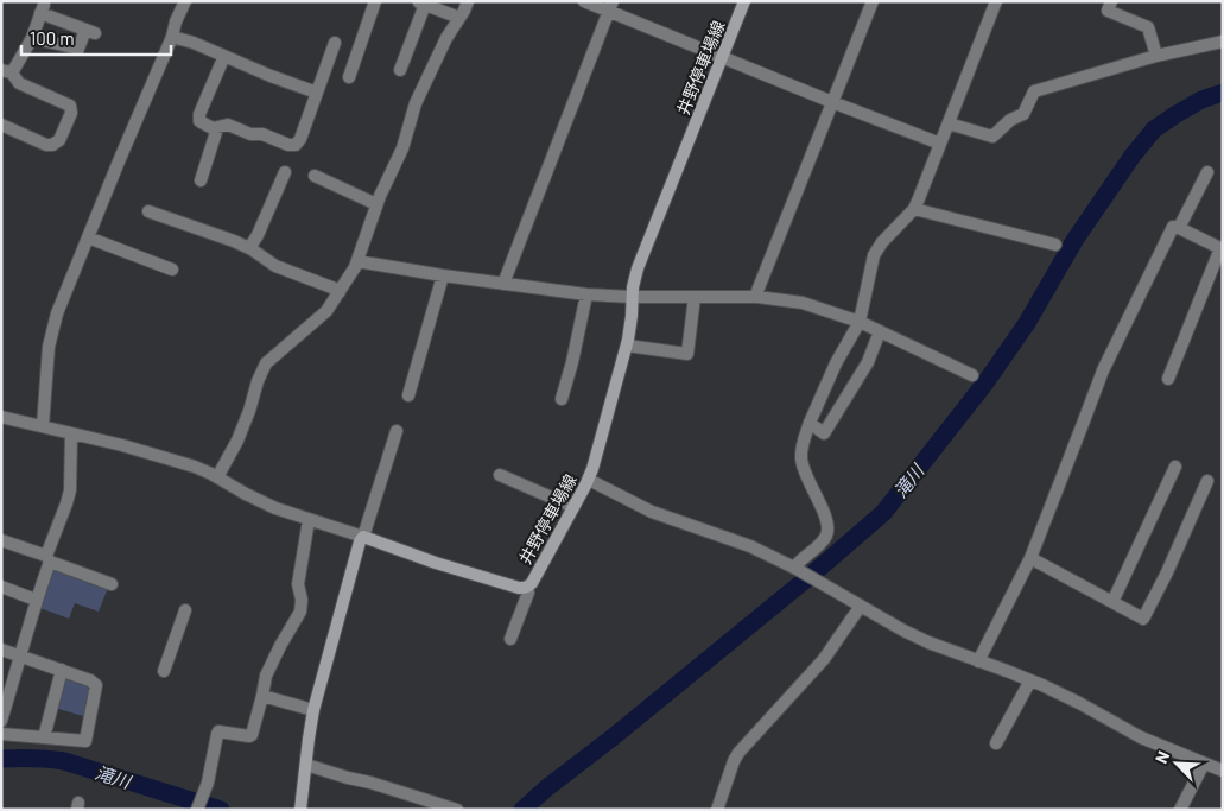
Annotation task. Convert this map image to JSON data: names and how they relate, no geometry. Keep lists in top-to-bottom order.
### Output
{
  "streets": {
    "main road": ["井野停車場線"]
  },
  "water": ["滝川"],
  "scale_bar": "100 m",
  "north": "top left"
}
